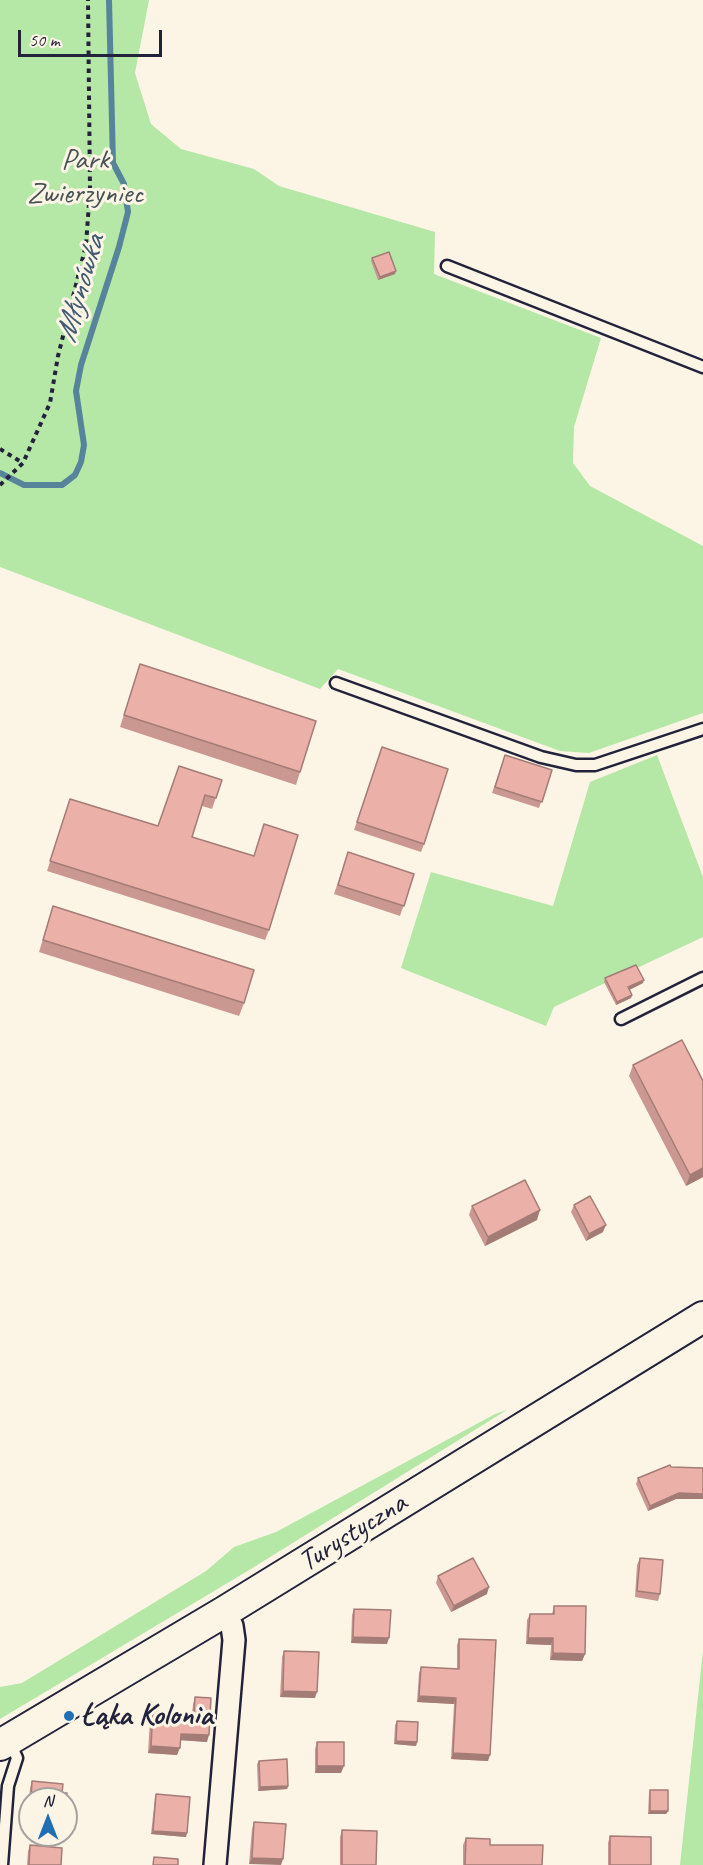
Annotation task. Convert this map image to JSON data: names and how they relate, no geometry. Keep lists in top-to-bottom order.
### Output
{
  "streets": {
    "main road": ["Turystyczna"]
  },
  "water": ["Młynówka"],
  "parks": ["Park Zwierzyniec"],
  "places": ["Łąka Kolonia"],
  "scale_bar": "50 m",
  "north": "top"
}
